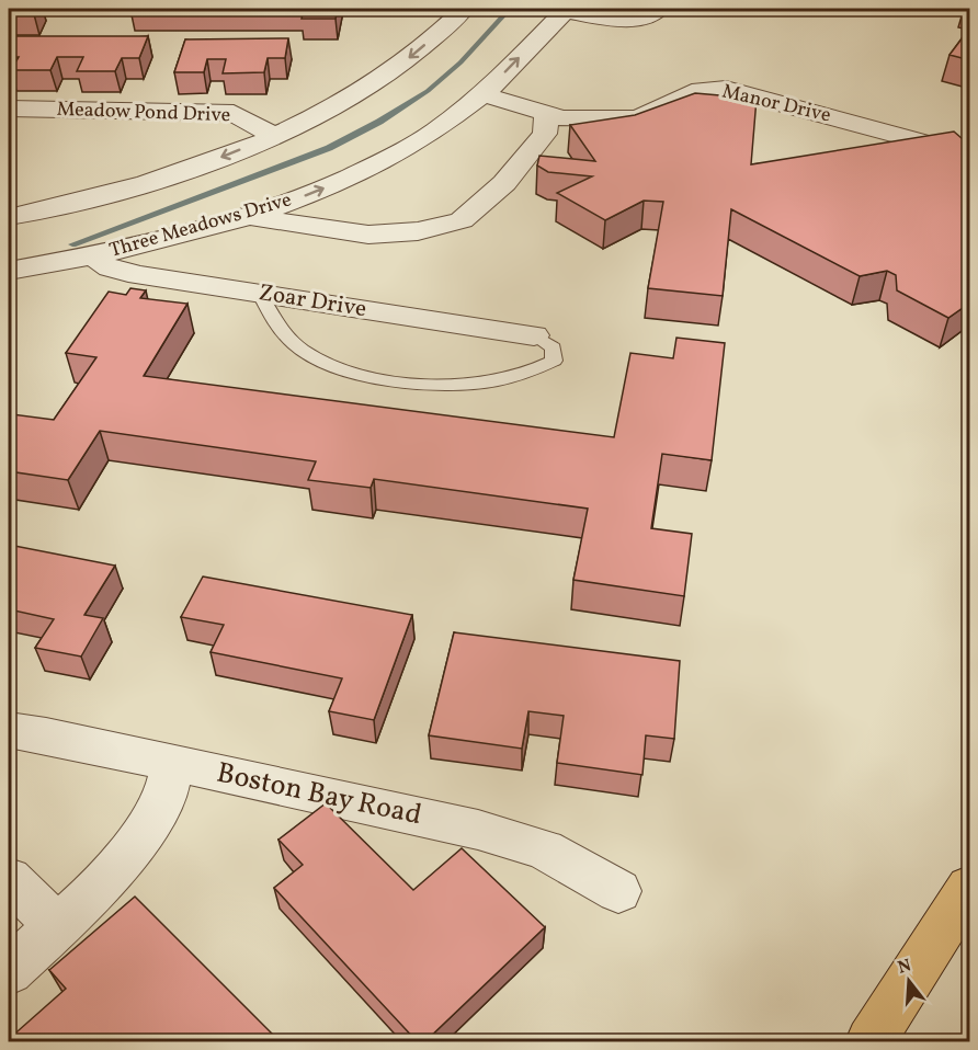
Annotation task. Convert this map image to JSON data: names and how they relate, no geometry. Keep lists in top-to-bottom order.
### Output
{
  "streets": {
    "street": [
      "Manor Drive",
      "Meadow Pond Drive",
      "Three Meadows Drive",
      "Zoar Drive",
      "Boston Bay Road"
    ]
  },
  "crossings": [
    ["Manor Drive", "Three Meadows Drive"],
    ["Three Meadows Drive", "Zoar Drive"]
  ],
  "north": "top"
}
